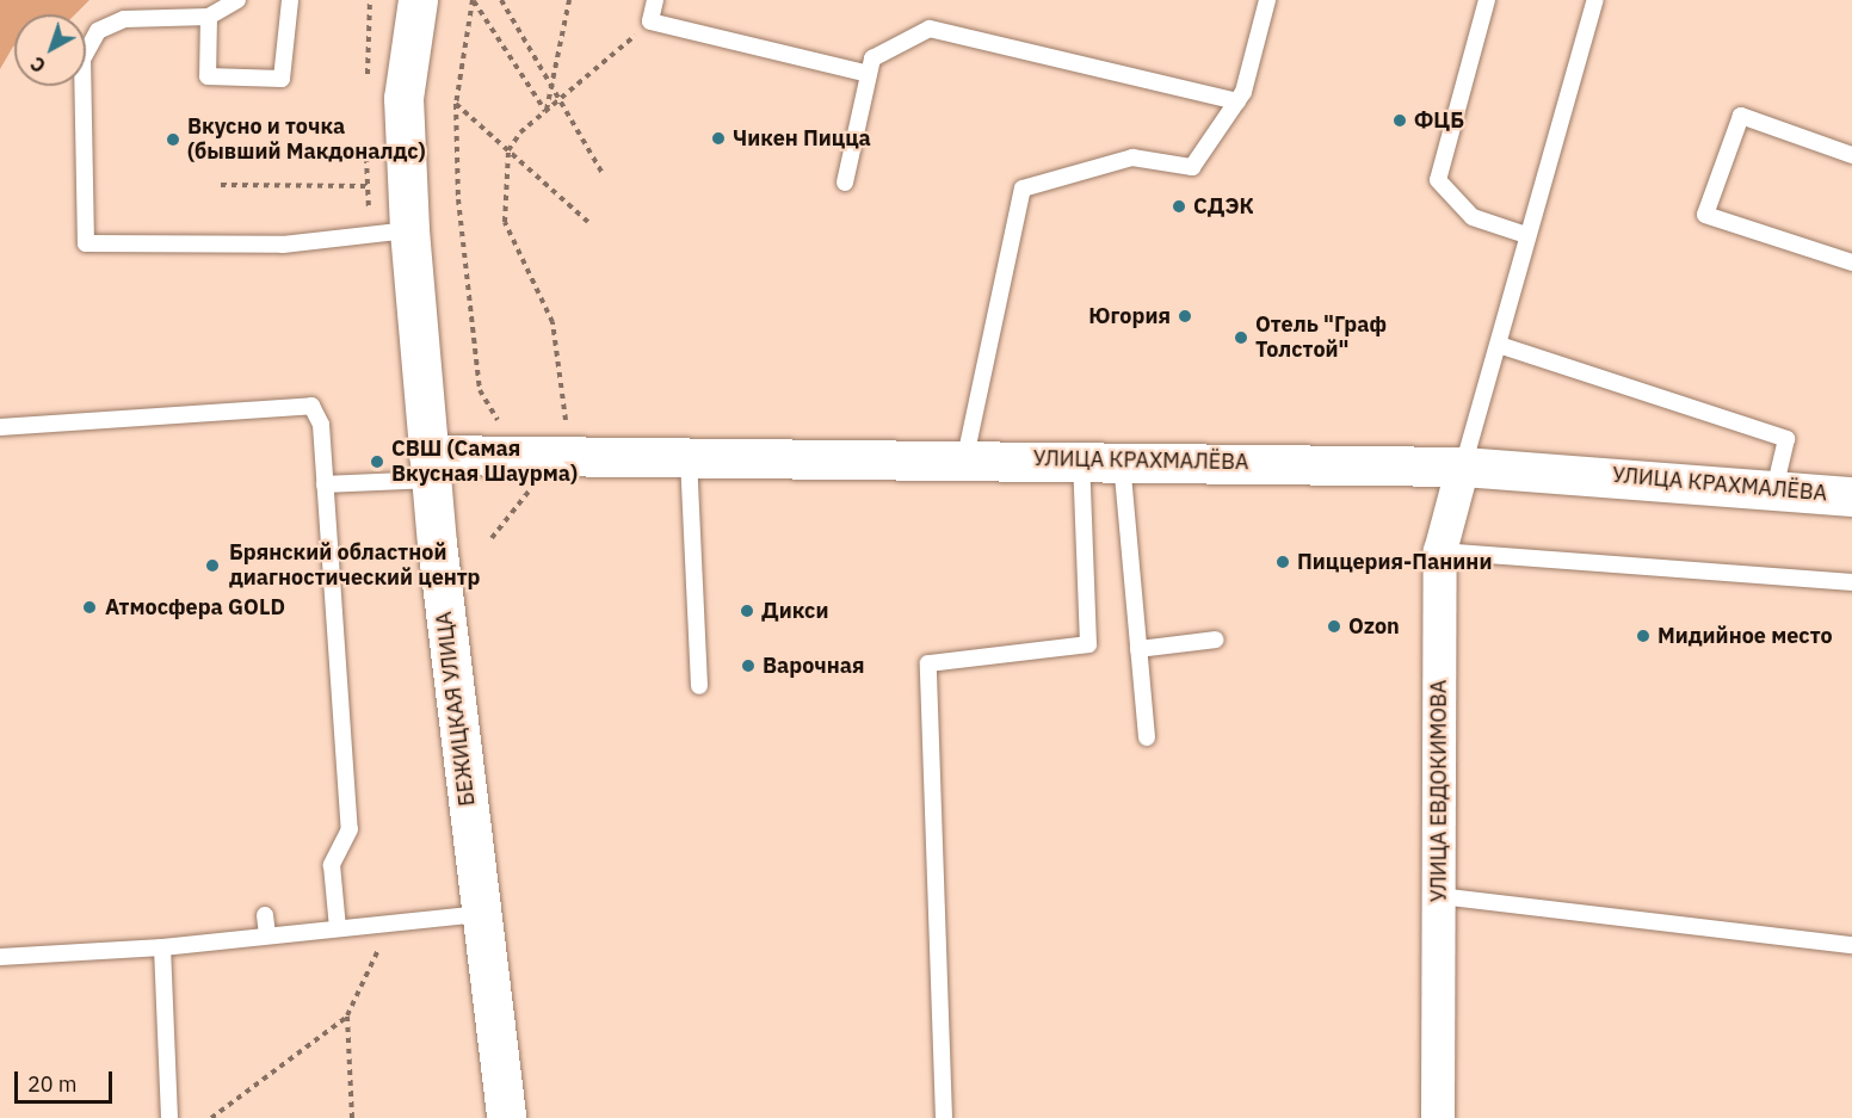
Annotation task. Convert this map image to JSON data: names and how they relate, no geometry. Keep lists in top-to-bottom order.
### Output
{
  "streets": {
    "main road": ["УЛИЦА КРАХМАЛЁВА", "БЕЖИЦКАЯ УЛИЦА"],
    "street": ["УЛИЦА ЕВДОКИМОВА"]
  },
  "crossings": [
    ["УЛИЦА КРАХМАЛЁВА", "БЕЖИЦКАЯ УЛИЦА"],
    ["УЛИЦА КРАХМАЛЁВА", "УЛИЦА ЕВДОКИМОВА"]
  ],
  "places": [
    "ФЦБ",
    "Чикен Пицца",
    "Вкусно и точка (бывший Макдоналдс)",
    "СДЭК",
    "Югория",
    "Отель \"Граф Толстой\"",
    "СВШ (Самая Вкусная Шаурма)",
    "Пиццерия-Панини",
    "Брянский областной диагностический центр",
    "Атмосфера GOLD",
    "Дикси",
    "Ozon",
    "Мидийное место",
    "Варочная"
  ],
  "scale_bar": "20 m",
  "north": "bottom left"
}
